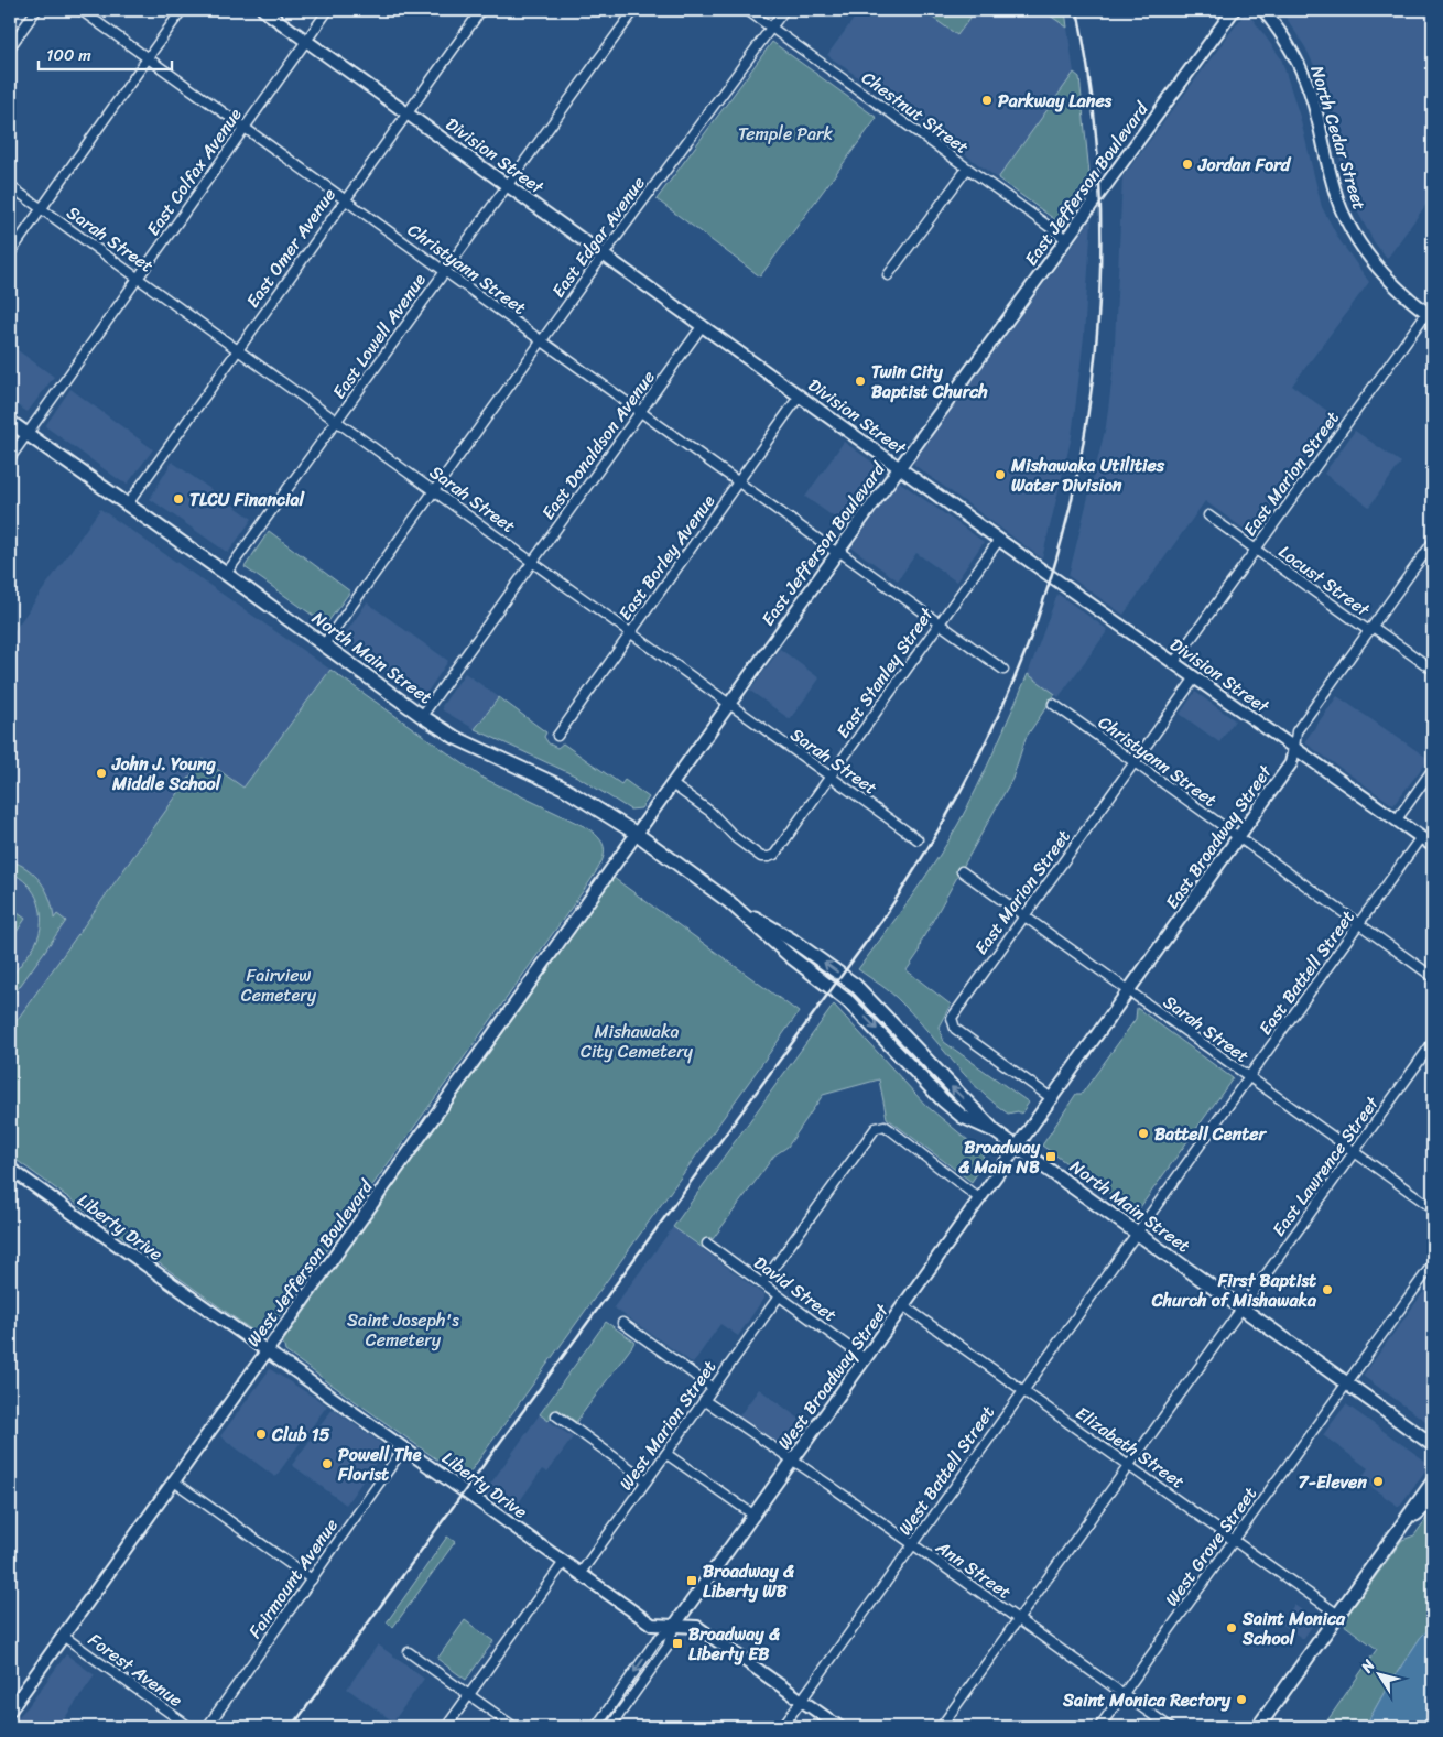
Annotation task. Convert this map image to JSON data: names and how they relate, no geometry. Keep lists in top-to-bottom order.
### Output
{
  "streets": {
    "main road": ["North Main Street"],
    "street": [
      "Chestnut Street",
      "North Cedar Street",
      "Division Street",
      "East Colfax Avenue",
      "East Jefferson Boulevard",
      "East Edgar Avenue",
      "Sarah Street",
      "East Omer Avenue",
      "Christyann Street",
      "East Lowell Avenue",
      "East Donaldson Avenue",
      "East Marion Street",
      "East Borley Avenue",
      "Locust Street",
      "East Stanley Street",
      "East Broadway Street",
      "East Battell Street",
      "East Lawrence Street",
      "Liberty Drive",
      "West Jefferson Boulevard",
      "David Street",
      "West Broadway Street",
      "West Marion Street",
      "Elizabeth Street",
      "West Battell Street",
      "West Grove Street",
      "Ann Street",
      "Fairmount Avenue",
      "Forest Avenue"
    ]
  },
  "crossings": [
    ["Chestnut Street", "East Jefferson Boulevard"],
    ["Chestnut Street", "East Edgar Avenue"],
    ["North Cedar Street", "East Marion Street"],
    ["Division Street", "East Colfax Avenue"],
    ["Division Street", "East Jefferson Boulevard"],
    ["Division Street", "East Edgar Avenue"],
    ["Division Street", "East Omer Avenue"],
    ["Division Street", "East Lowell Avenue"],
    ["Division Street", "East Donaldson Avenue"],
    ["Division Street", "East Marion Street"],
    ["Division Street", "East Borley Avenue"],
    ["Division Street", "East Stanley Street"],
    ["Division Street", "East Broadway Street"],
    ["Division Street", "East Battell Street"],
    ["East Colfax Avenue", "Sarah Street"],
    ["East Colfax Avenue", "Christyann Street"],
    ["East Colfax Avenue", "North Main Street"],
    ["East Jefferson Boulevard", "Sarah Street"],
    ["East Jefferson Boulevard", "Christyann Street"],
    ["East Jefferson Boulevard", "North Main Street"],
    ["East Jefferson Boulevard", "East Stanley Street"],
    ["East Jefferson Boulevard", "West Jefferson Boulevard"],
    ["East Edgar Avenue", "Sarah Street"],
    ["East Edgar Avenue", "Christyann Street"],
    ["East Edgar Avenue", "North Main Street"],
    ["Sarah Street", "East Omer Avenue"],
    ["Sarah Street", "East Lowell Avenue"],
    ["Sarah Street", "East Donaldson Avenue"],
    ["Sarah Street", "East Marion Street"],
    ["Sarah Street", "East Borley Avenue"],
    ["Sarah Street", "East Stanley Street"],
    ["Sarah Street", "East Broadway Street"],
    ["Sarah Street", "East Battell Street"],
    ["Sarah Street", "East Lawrence Street"],
    ["East Omer Avenue", "Christyann Street"],
    ["East Omer Avenue", "North Main Street"],
    ["Christyann Street", "East Lowell Avenue"],
    ["Christyann Street", "East Donaldson Avenue"],
    ["Christyann Street", "East Marion Street"],
    ["Christyann Street", "East Borley Avenue"],
    ["Christyann Street", "East Stanley Street"],
    ["Christyann Street", "East Broadway Street"],
    ["Christyann Street", "East Battell Street"],
    ["East Lowell Avenue", "North Main Street"],
    ["East Donaldson Avenue", "North Main Street"],
    ["East Marion Street", "Locust Street"],
    ["East Marion Street", "East Broadway Street"],
    ["Locust Street", "East Broadway Street"],
    ["North Main Street", "East Broadway Street"],
    ["North Main Street", "East Battell Street"],
    ["North Main Street", "East Lawrence Street"],
    ["North Main Street", "West Jefferson Boulevard"],
    ["North Main Street", "West Broadway Street"],
    ["North Main Street", "West Battell Street"],
    ["North Main Street", "West Grove Street"],
    ["East Broadway Street", "West Broadway Street"],
    ["East Battell Street", "West Battell Street"],
    ["East Lawrence Street", "Elizabeth Street"],
    ["East Lawrence Street", "Ann Street"],
    ["Liberty Drive", "West Jefferson Boulevard"],
    ["Liberty Drive", "West Broadway Street"],
    ["Liberty Drive", "West Marion Street"],
    ["Liberty Drive", "West Battell Street"],
    ["Liberty Drive", "Fairmount Avenue"],
    ["West Jefferson Boulevard", "Forest Avenue"],
    ["David Street", "West Broadway Street"],
    ["David Street", "West Marion Street"],
    ["West Broadway Street", "Elizabeth Street"],
    ["West Broadway Street", "Ann Street"],
    ["West Marion Street", "Ann Street"],
    ["Elizabeth Street", "West Battell Street"],
    ["Elizabeth Street", "West Grove Street"],
    ["West Battell Street", "Ann Street"],
    ["West Grove Street", "Ann Street"]
  ],
  "parks": [
    "Temple Park",
    "Fairview Cemetery",
    "Mishawaka City Cemetery",
    "Saint Joseph's Cemetery"
  ],
  "places": {
    "other": [
      "Parkway Lanes",
      "Jordan Ford",
      "Twin City Baptist Church",
      "Mishawaka Utilities Water Division",
      "TLCU Financial",
      "John J. Young Middle School",
      "Battell Center",
      "First Baptist Church of Mishawaka",
      "Club 15",
      "Powell The Florist",
      "7-Eleven",
      "Saint Monica School",
      "Saint Monica Rectory"
    ],
    "transit": ["Broadway & Main NB", "Broadway & Liberty WB", "Broadway & Liberty EB"]
  },
  "scale_bar": "100 m",
  "north": "top left"
}
